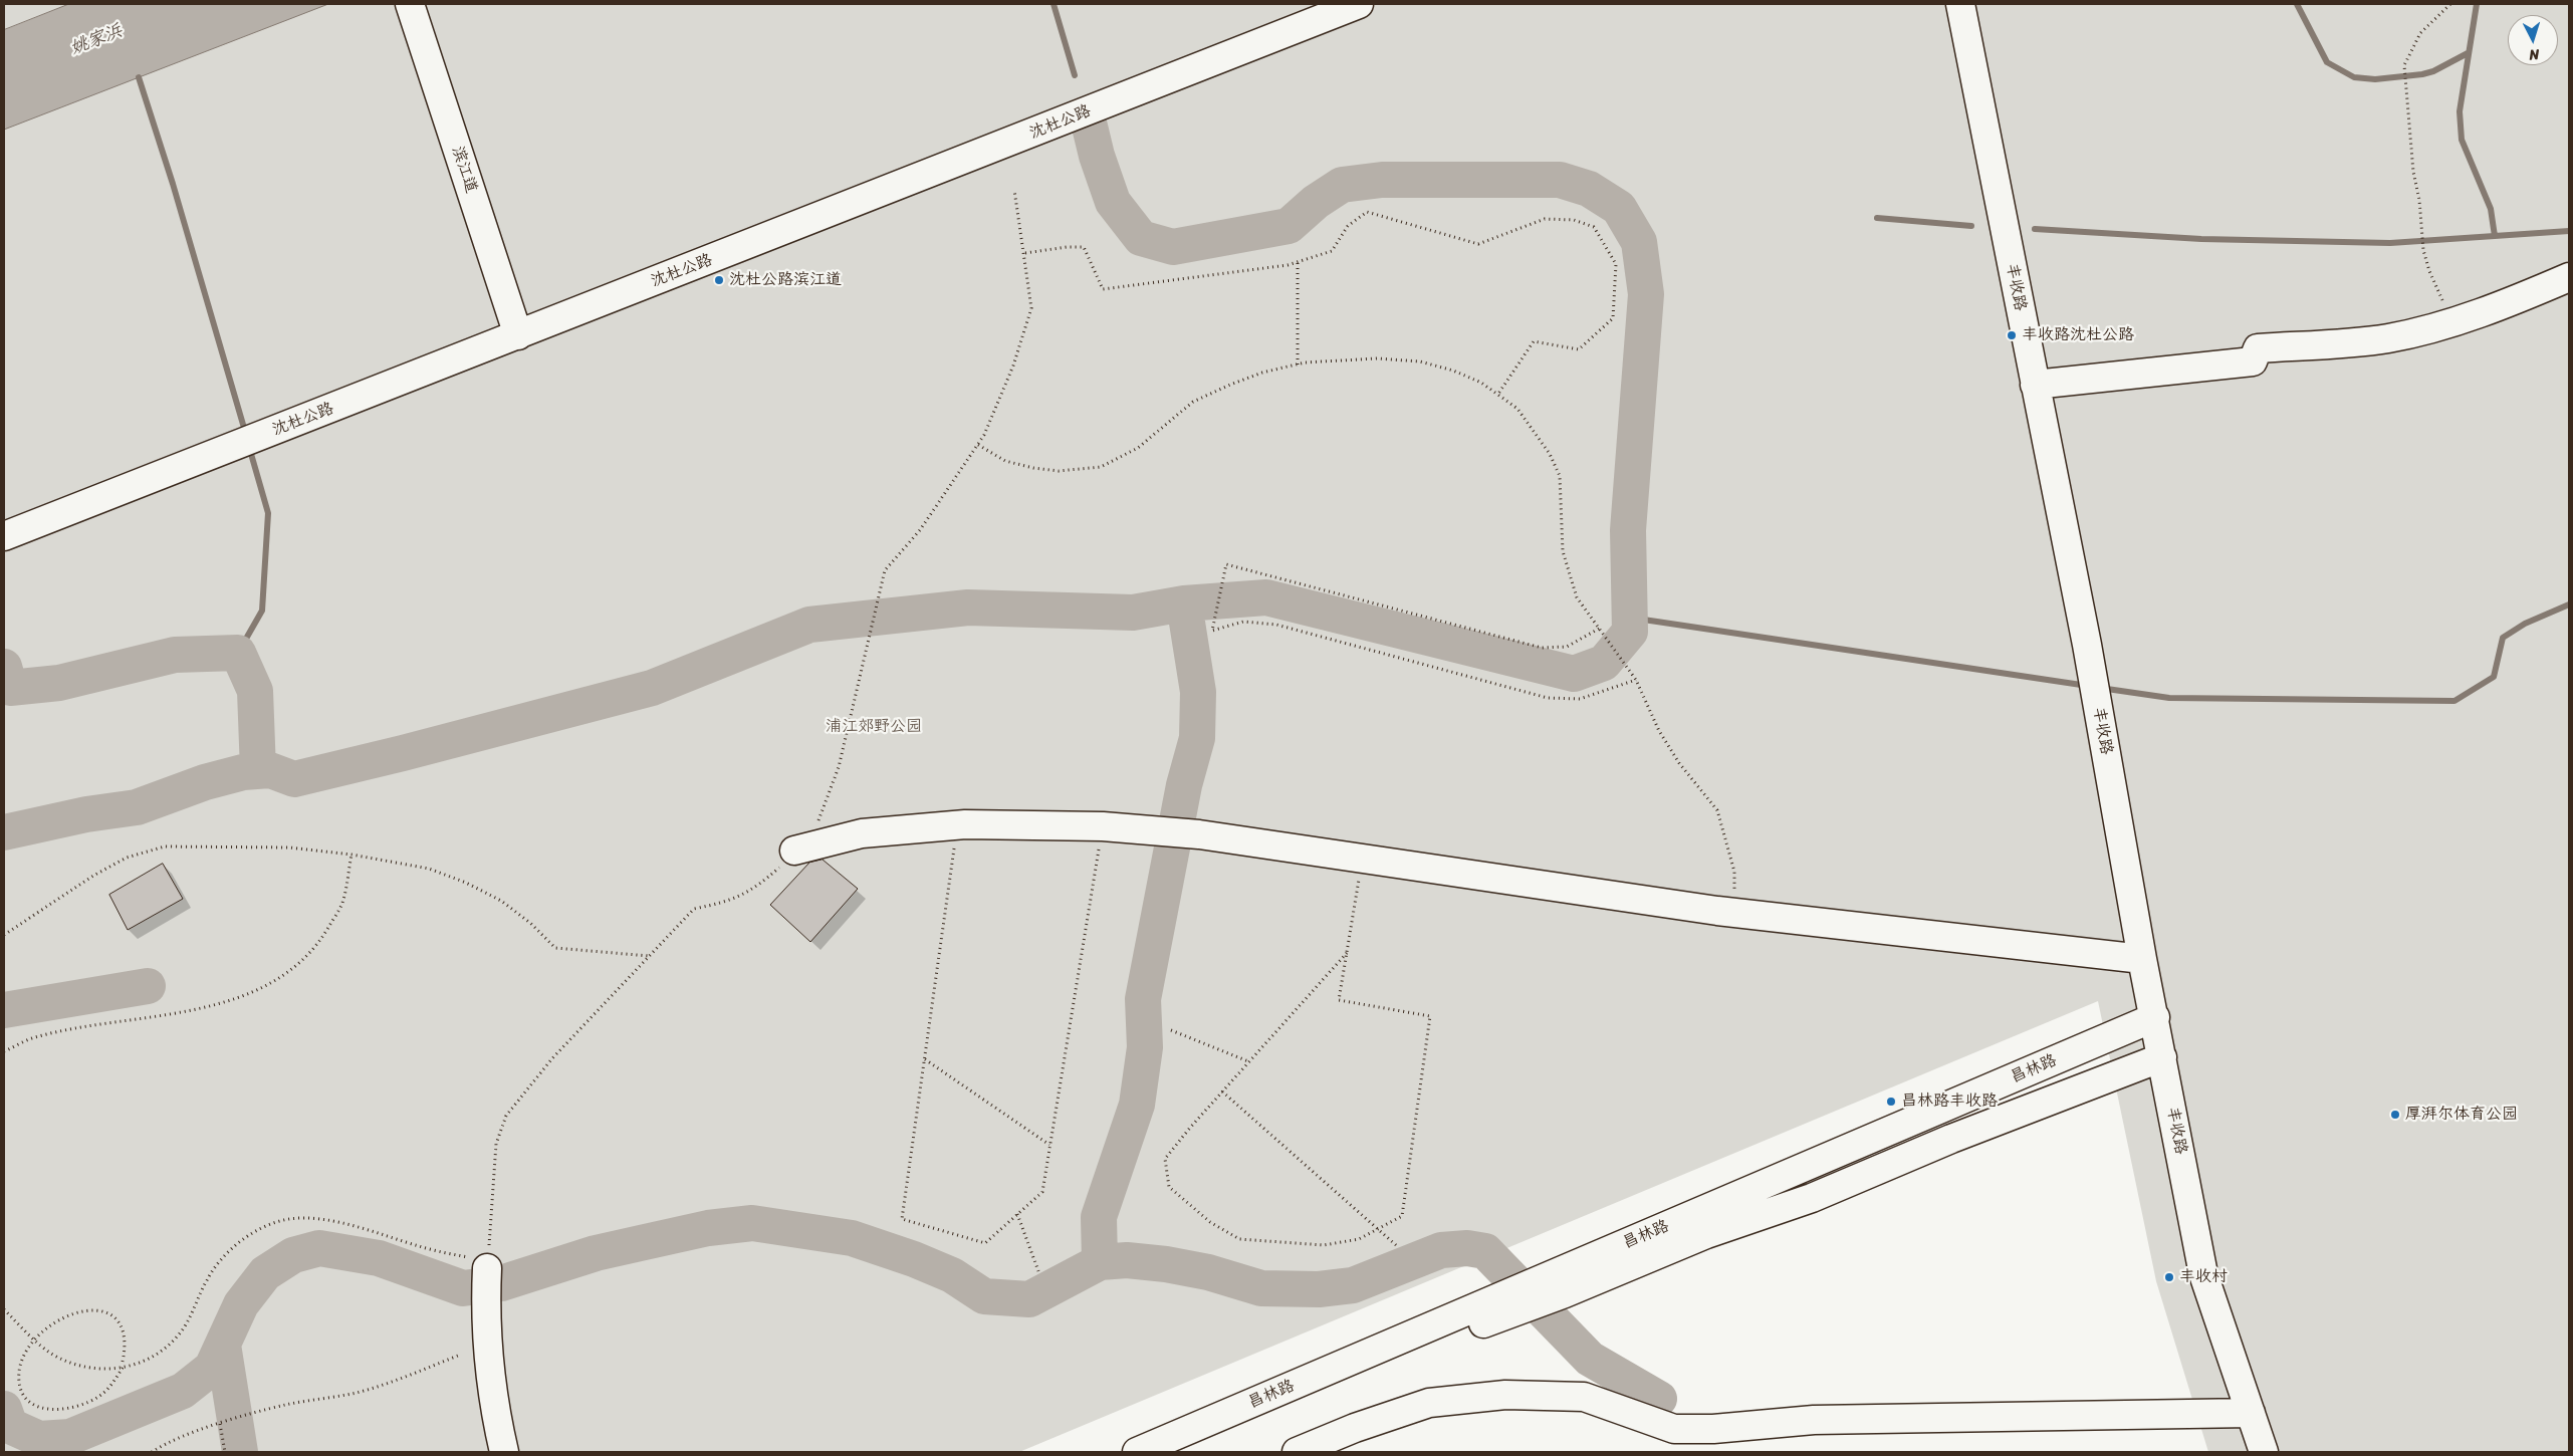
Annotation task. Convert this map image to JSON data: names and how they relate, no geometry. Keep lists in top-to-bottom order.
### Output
{
  "streets": {
    "street": [
      "沈杜公路",
      "滨江道",
      "丰收路",
      "昌林路"
    ]
  },
  "crossings": [
    ["沈杜公路", "滨江道"],
    ["丰收路", "昌林路"]
  ],
  "water": ["姚家浜"],
  "parks": ["浦江郊野公园"],
  "places": [
    "沈杜公路滨江道",
    "丰收路沈杜公路",
    "昌林路丰收路",
    "厚湃尔体育公园",
    "丰收村"
  ],
  "north": "bottom"
}
